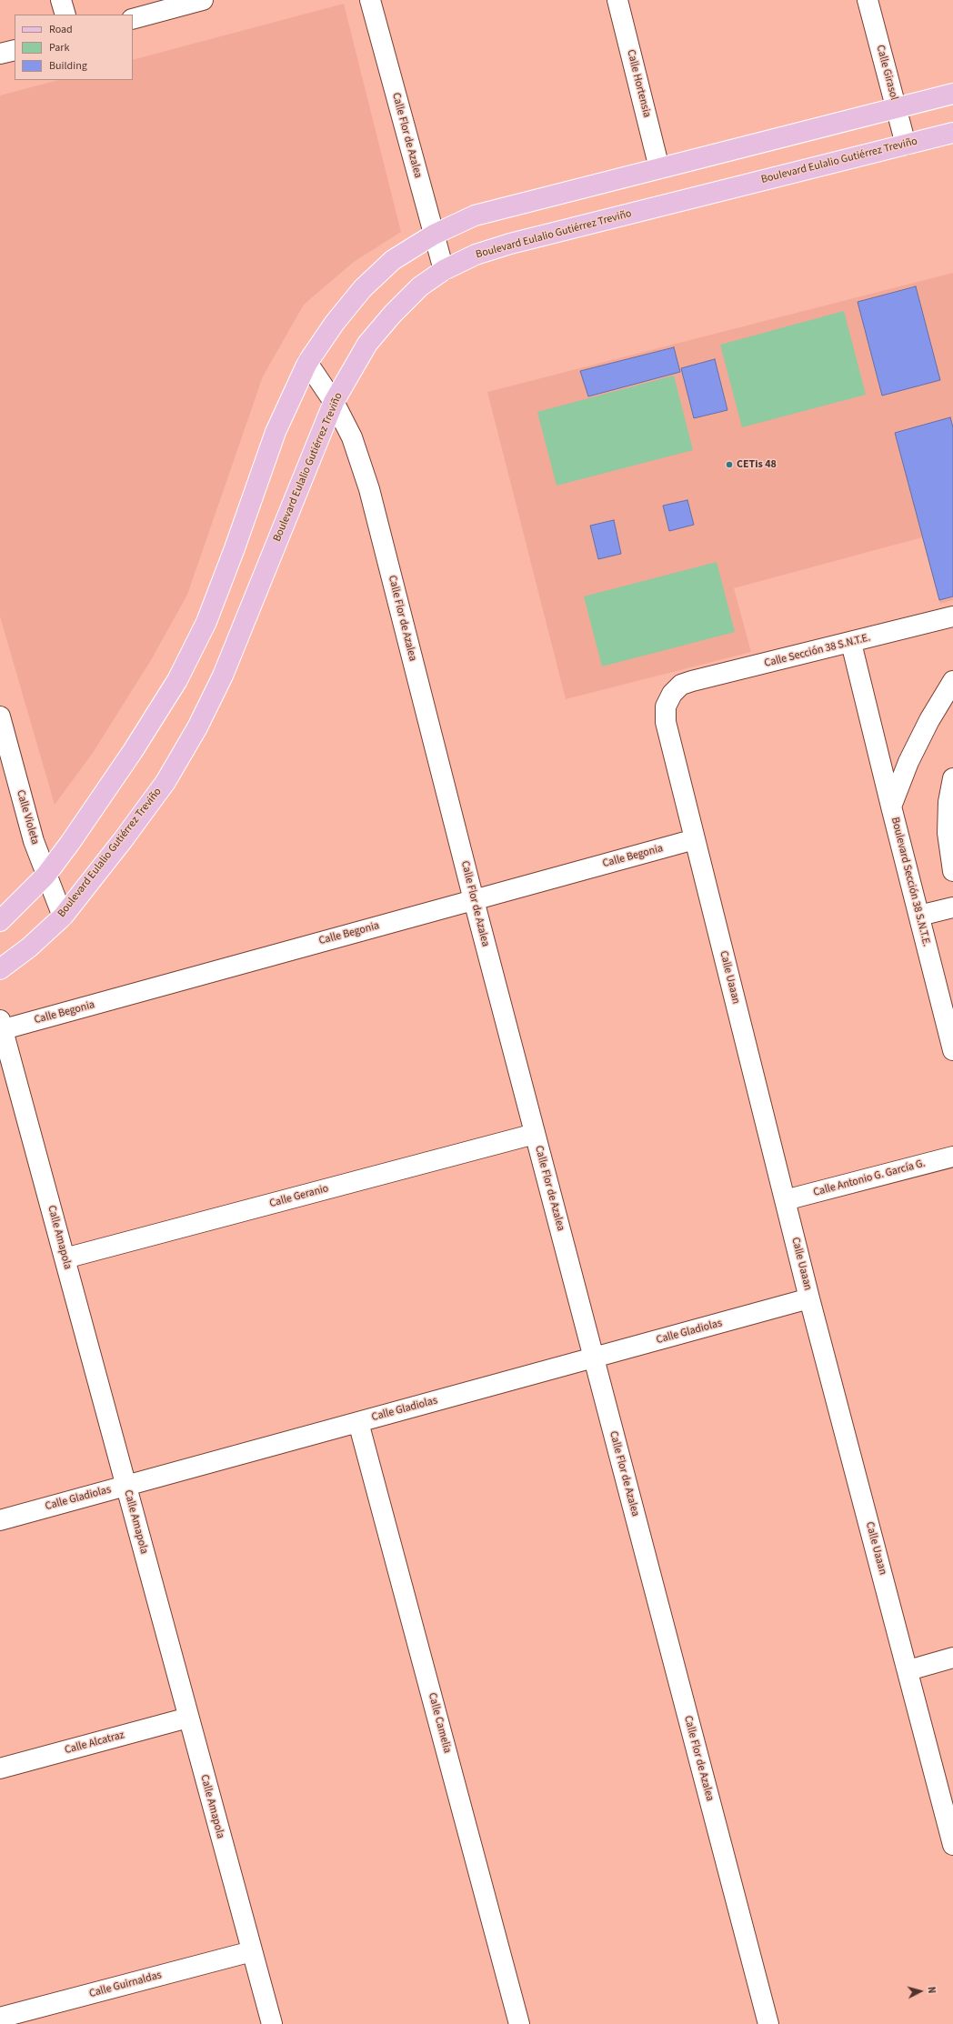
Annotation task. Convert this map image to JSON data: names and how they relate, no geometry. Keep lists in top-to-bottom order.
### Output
{
  "streets": {
    "main road": ["Boulevard Eulalio Gutiérrez Treviño"],
    "street": [
      "Calle Girasol",
      "Calle Hortensia",
      "Calle Flor de Azalea",
      "Calle Sección 38 S.N.T.E.",
      "Calle Violeta",
      "Calle Begonia",
      "Boulevard Sección 38 S.N.T.E.",
      "Calle Uaaan",
      "Calle Antonio G. García G.",
      "Calle Geranio",
      "Calle Amapola",
      "Calle Gladiolas",
      "Calle Camelia",
      "Calle Alcatraz",
      "Calle Guirnaldas"
    ]
  },
  "crossings": [
    ["Calle Girasol", "Boulevard Eulalio Gutiérrez Treviño"],
    ["Calle Flor de Azalea", "Boulevard Eulalio Gutiérrez Treviño"],
    ["Calle Flor de Azalea", "Calle Begonia"],
    ["Calle Flor de Azalea", "Calle Geranio"],
    ["Calle Flor de Azalea", "Calle Gladiolas"],
    ["Boulevard Eulalio Gutiérrez Treviño", "Calle Violeta"],
    ["Calle Sección 38 S.N.T.E.", "Calle Uaaan"],
    ["Calle Begonia", "Calle Uaaan"],
    ["Calle Begonia", "Calle Amapola"],
    ["Calle Uaaan", "Calle Antonio G. García G."],
    ["Calle Uaaan", "Calle Gladiolas"],
    ["Calle Geranio", "Calle Amapola"],
    ["Calle Amapola", "Calle Gladiolas"],
    ["Calle Amapola", "Calle Alcatraz"],
    ["Calle Amapola", "Calle Guirnaldas"],
    ["Calle Gladiolas", "Calle Camelia"]
  ],
  "places": ["CETis 48"],
  "legend": ["Road", "Park", "Building"],
  "north": "right"
}
